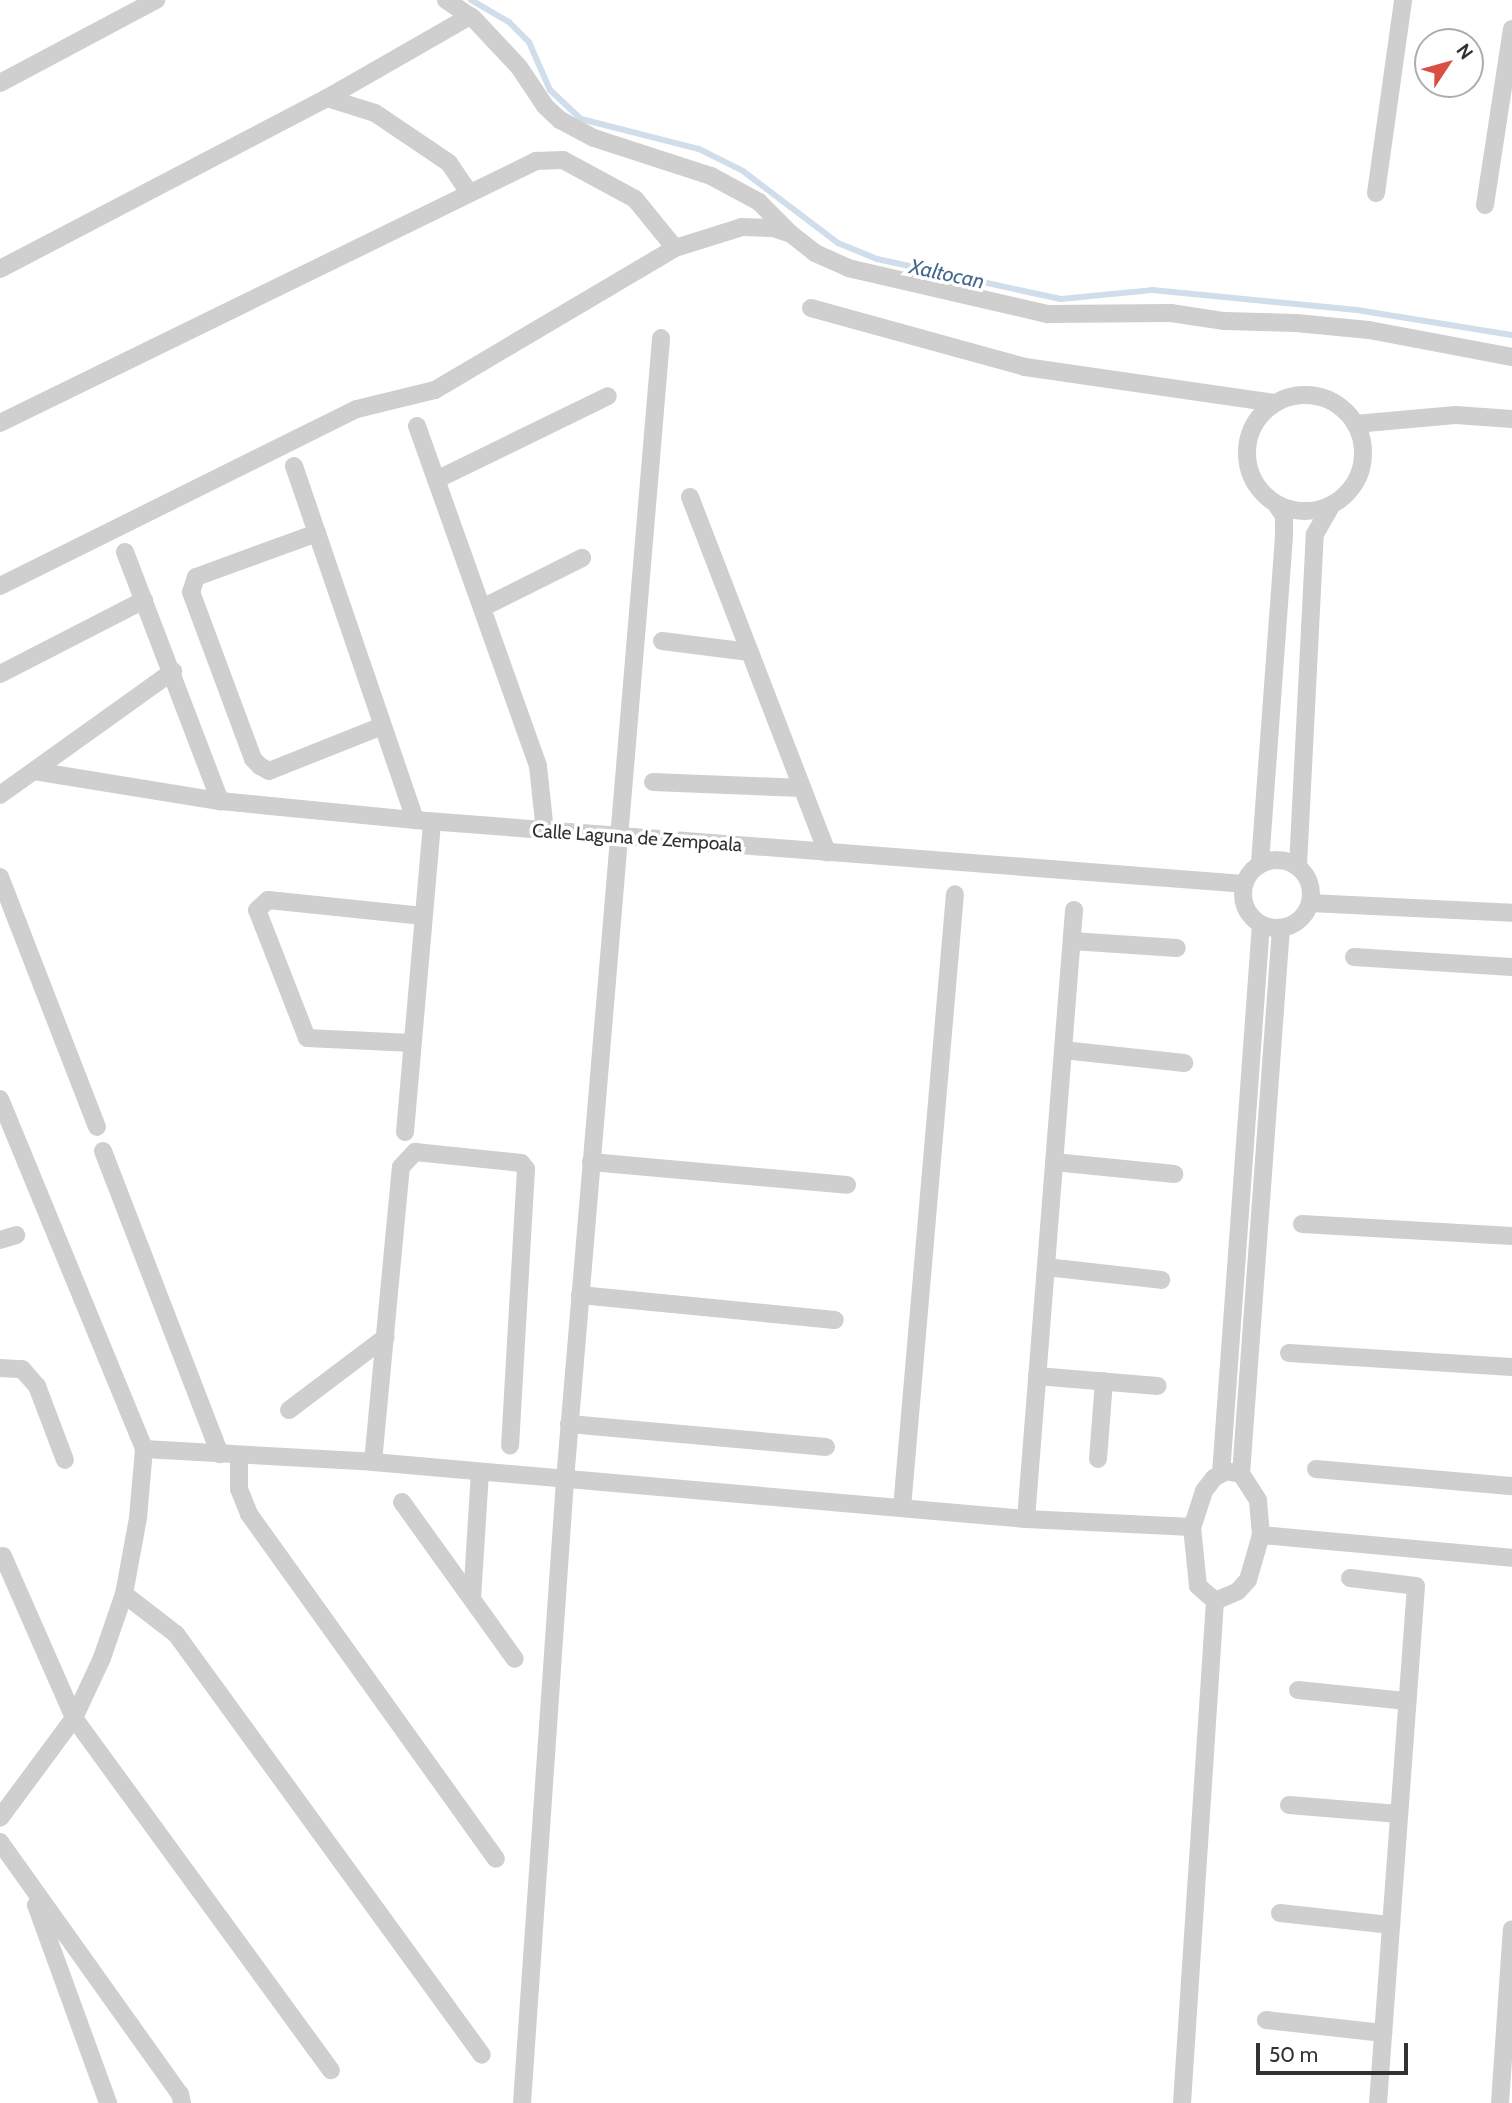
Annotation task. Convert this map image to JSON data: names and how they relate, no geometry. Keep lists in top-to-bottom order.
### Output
{
  "streets": {
    "street": ["Calle Laguna de Zempoala"]
  },
  "water": ["Xaltocan"],
  "scale_bar": "50 m",
  "north": "top right"
}
